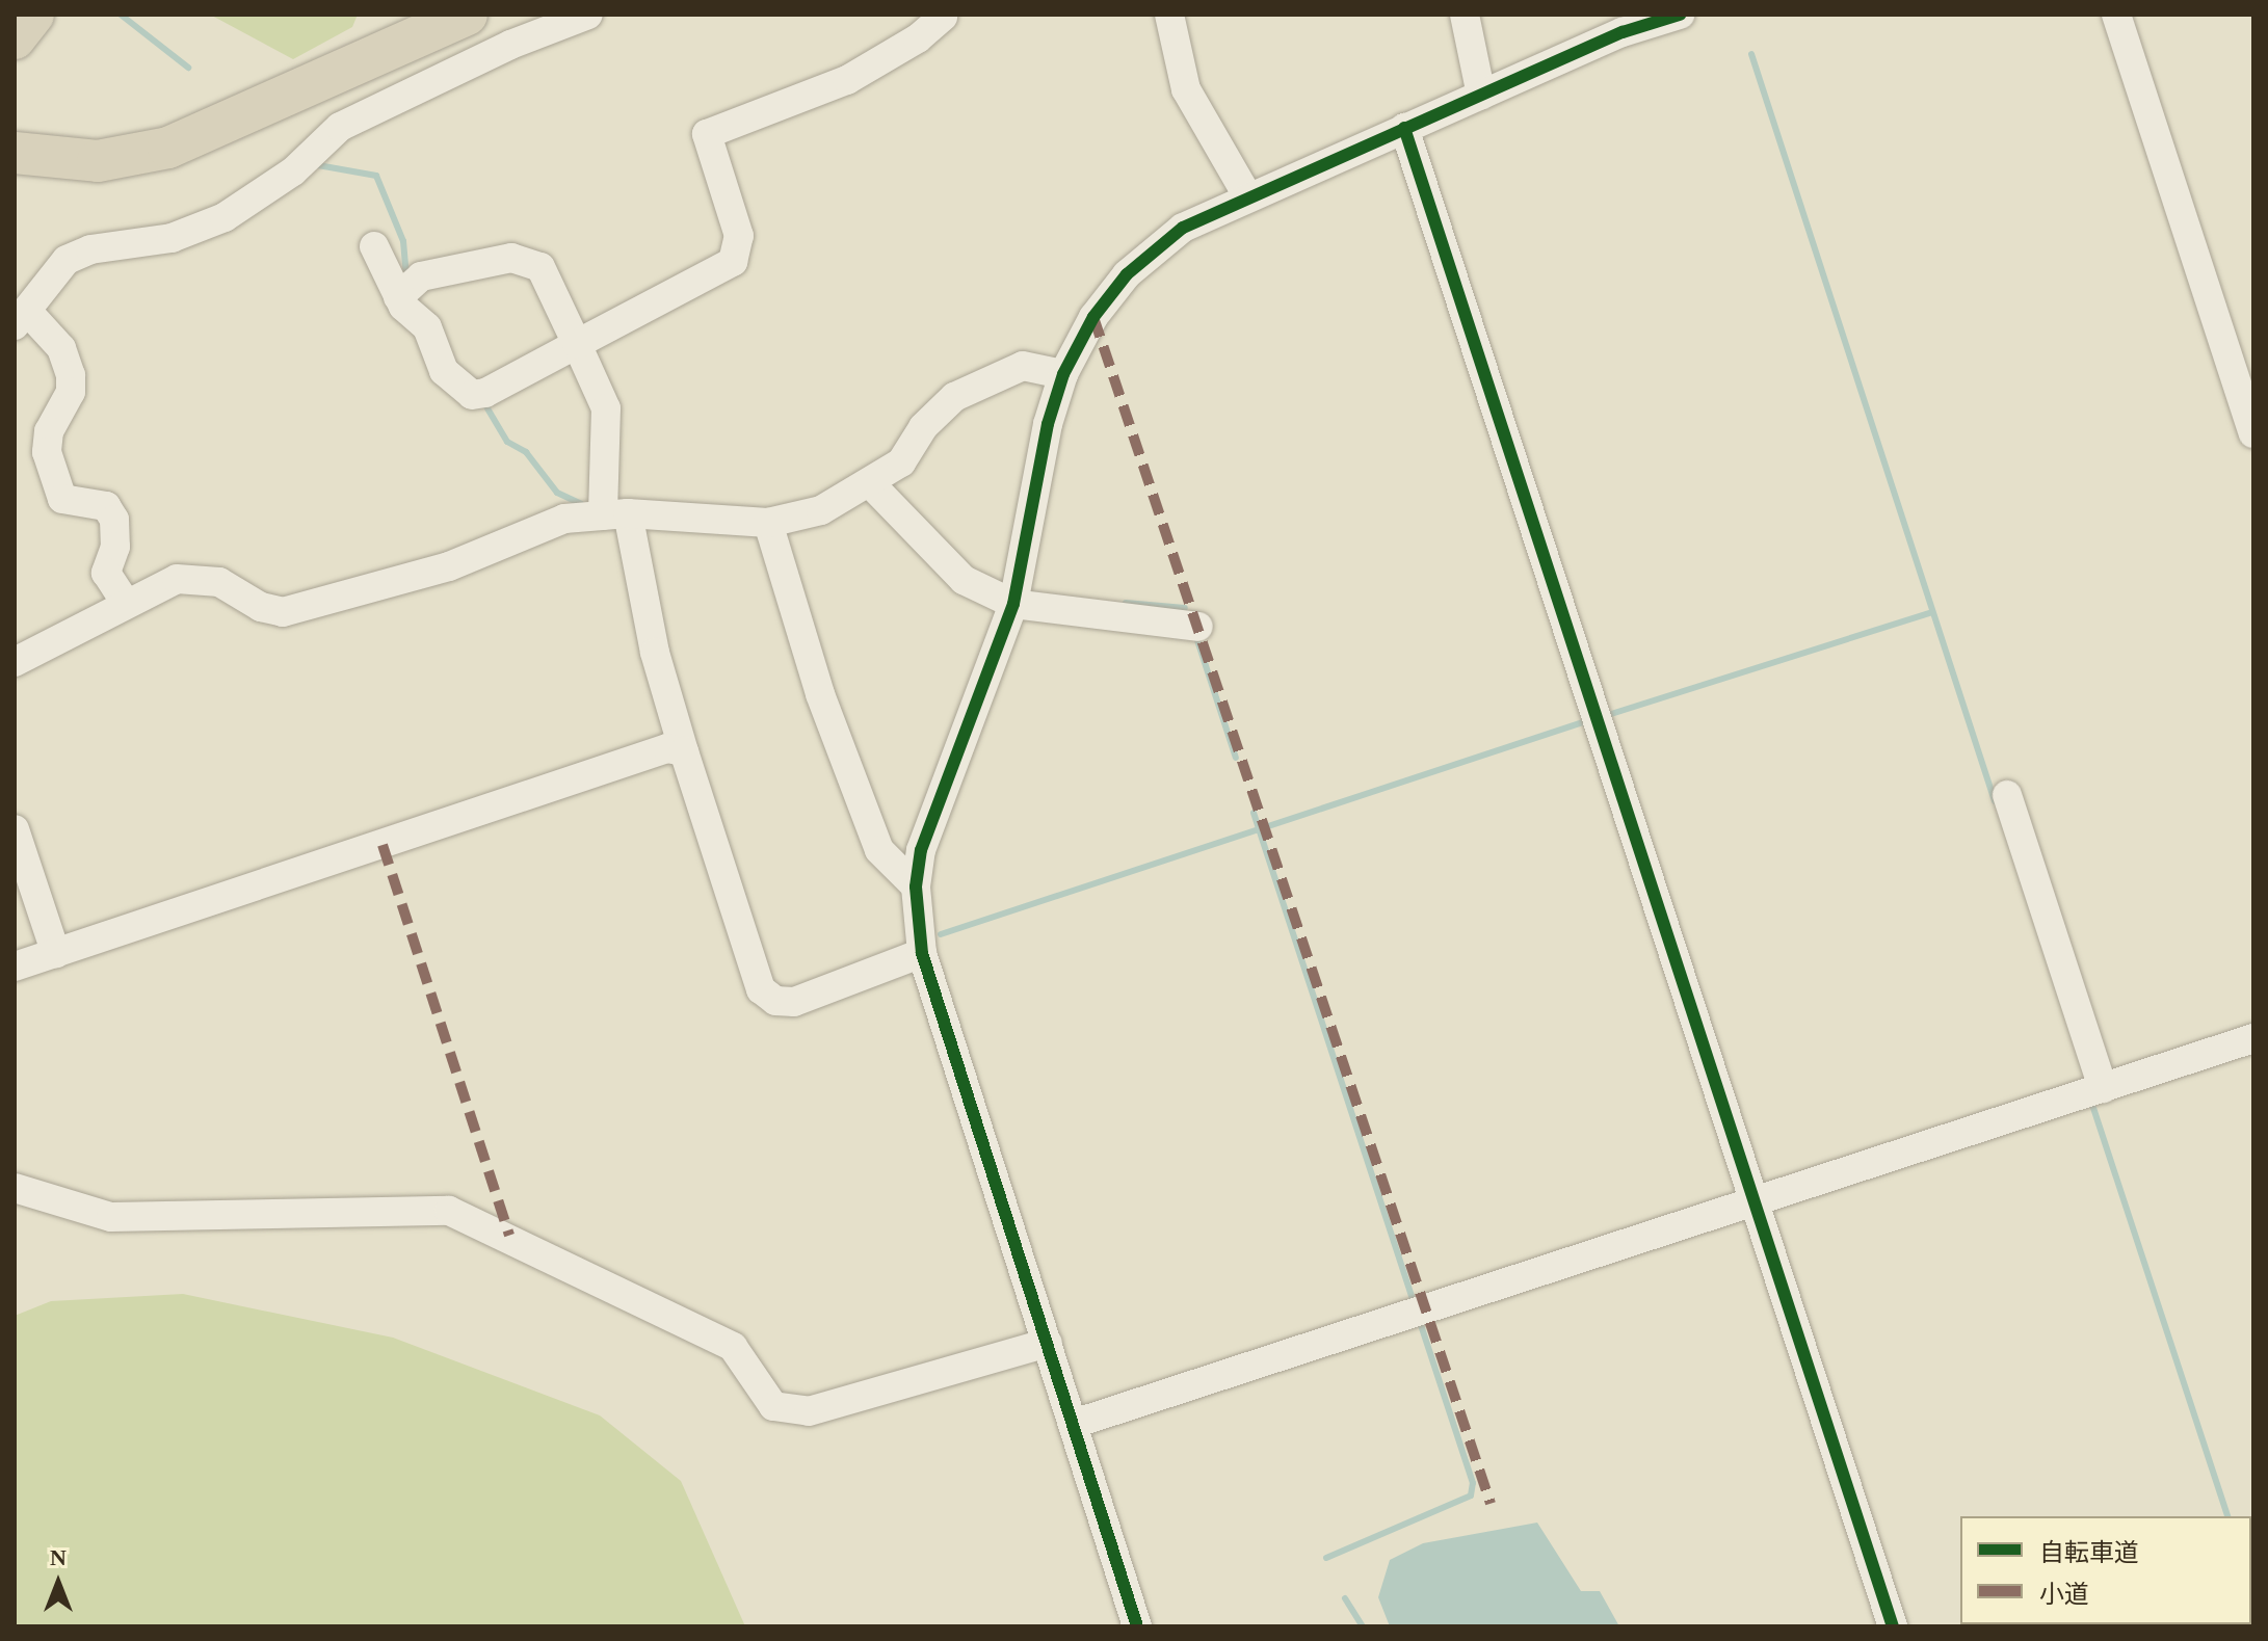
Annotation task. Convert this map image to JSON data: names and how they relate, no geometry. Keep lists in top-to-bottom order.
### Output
{
  "legend": ["自転車道", "小道"],
  "north": "top"
}
